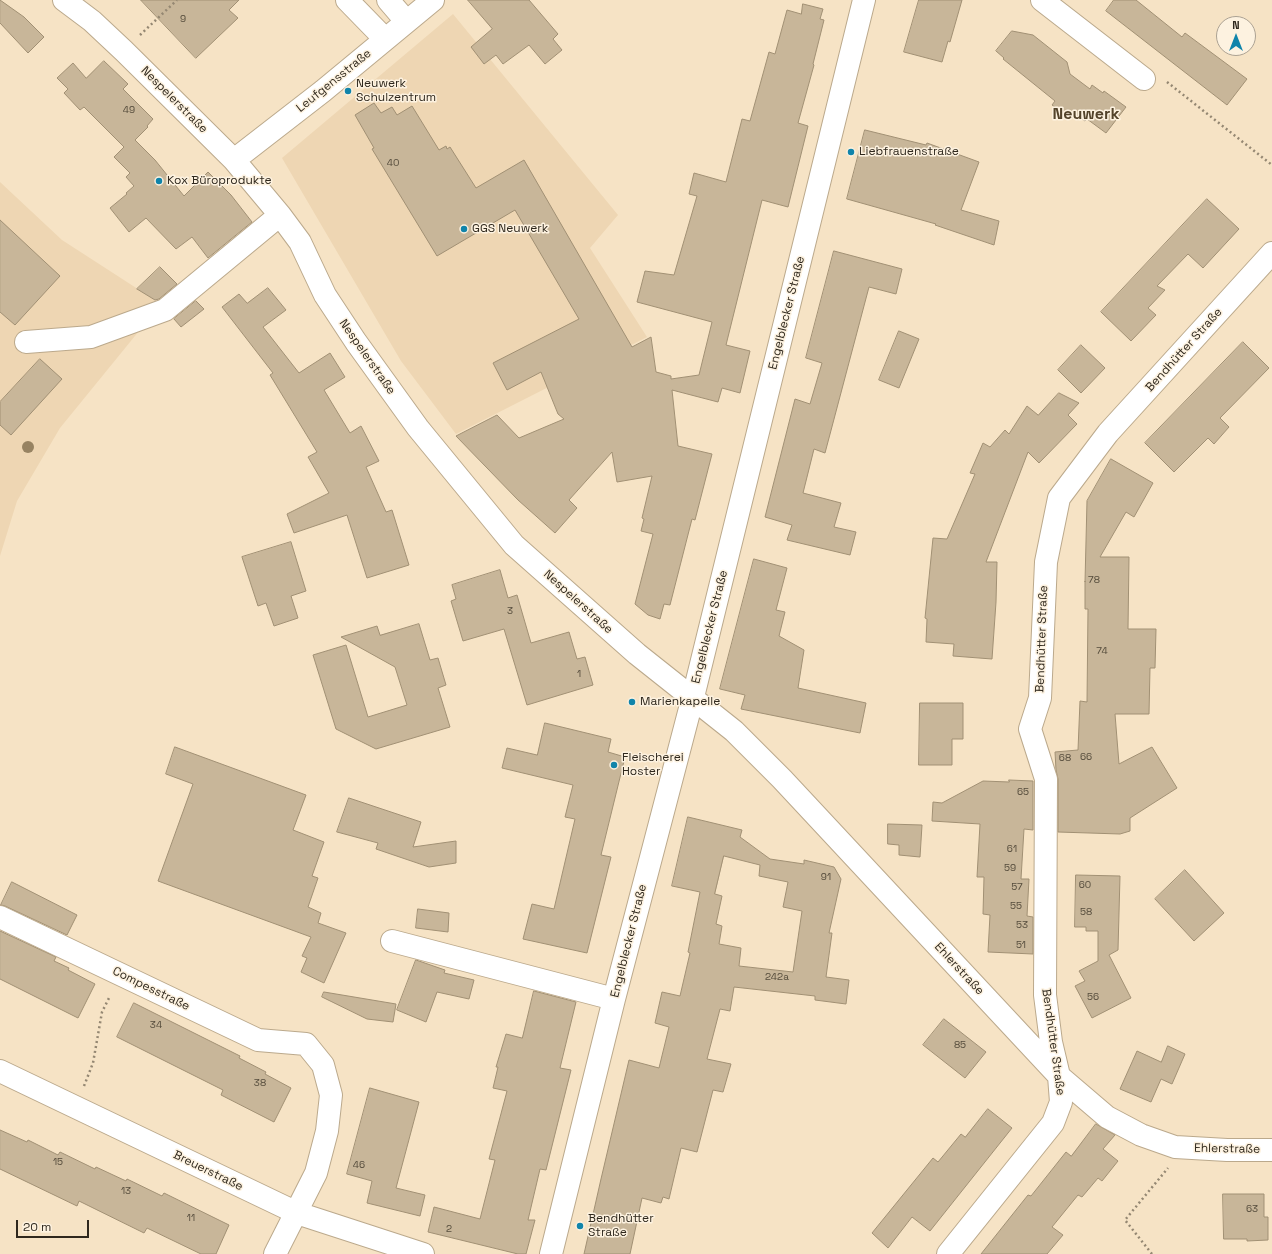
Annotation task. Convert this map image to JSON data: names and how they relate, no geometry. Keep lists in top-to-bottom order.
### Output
{
  "streets": {
    "street": [
      "Leufgensstraße",
      "Nespelerstraße",
      "Engelblecker Straße",
      "Bendhütter Straße",
      "Ehlerstraße",
      "Compesstraße",
      "Breuerstraße"
    ]
  },
  "crossings": [
    ["Leufgensstraße", "Nespelerstraße"],
    ["Nespelerstraße", "Engelblecker Straße"],
    ["Nespelerstraße", "Ehlerstraße"],
    ["Engelblecker Straße", "Ehlerstraße"],
    ["Bendhütter Straße", "Ehlerstraße"],
    ["Compesstraße", "Breuerstraße"]
  ],
  "districts": ["Neuwerk"],
  "places": [
    "Neuwerk Schulzentrum",
    "Liebfrauenstraße",
    "Kox Büroprodukte",
    "GGS Neuwerk",
    "Marienkapelle",
    "Fleischerei Hoster",
    "Bendhütter Straße"
  ],
  "house_numbers": [
    "9",
    "49",
    "40",
    "78",
    "3",
    "74",
    "1",
    "66",
    "68",
    "65",
    "61",
    "59",
    "91",
    "60",
    "57",
    "55",
    "58",
    "53",
    "51",
    "242a",
    "56",
    "34",
    "85",
    "38",
    "15",
    "46",
    "13",
    "63",
    "11",
    "2"
  ],
  "scale_bar": "20 m",
  "north": "top"
}
